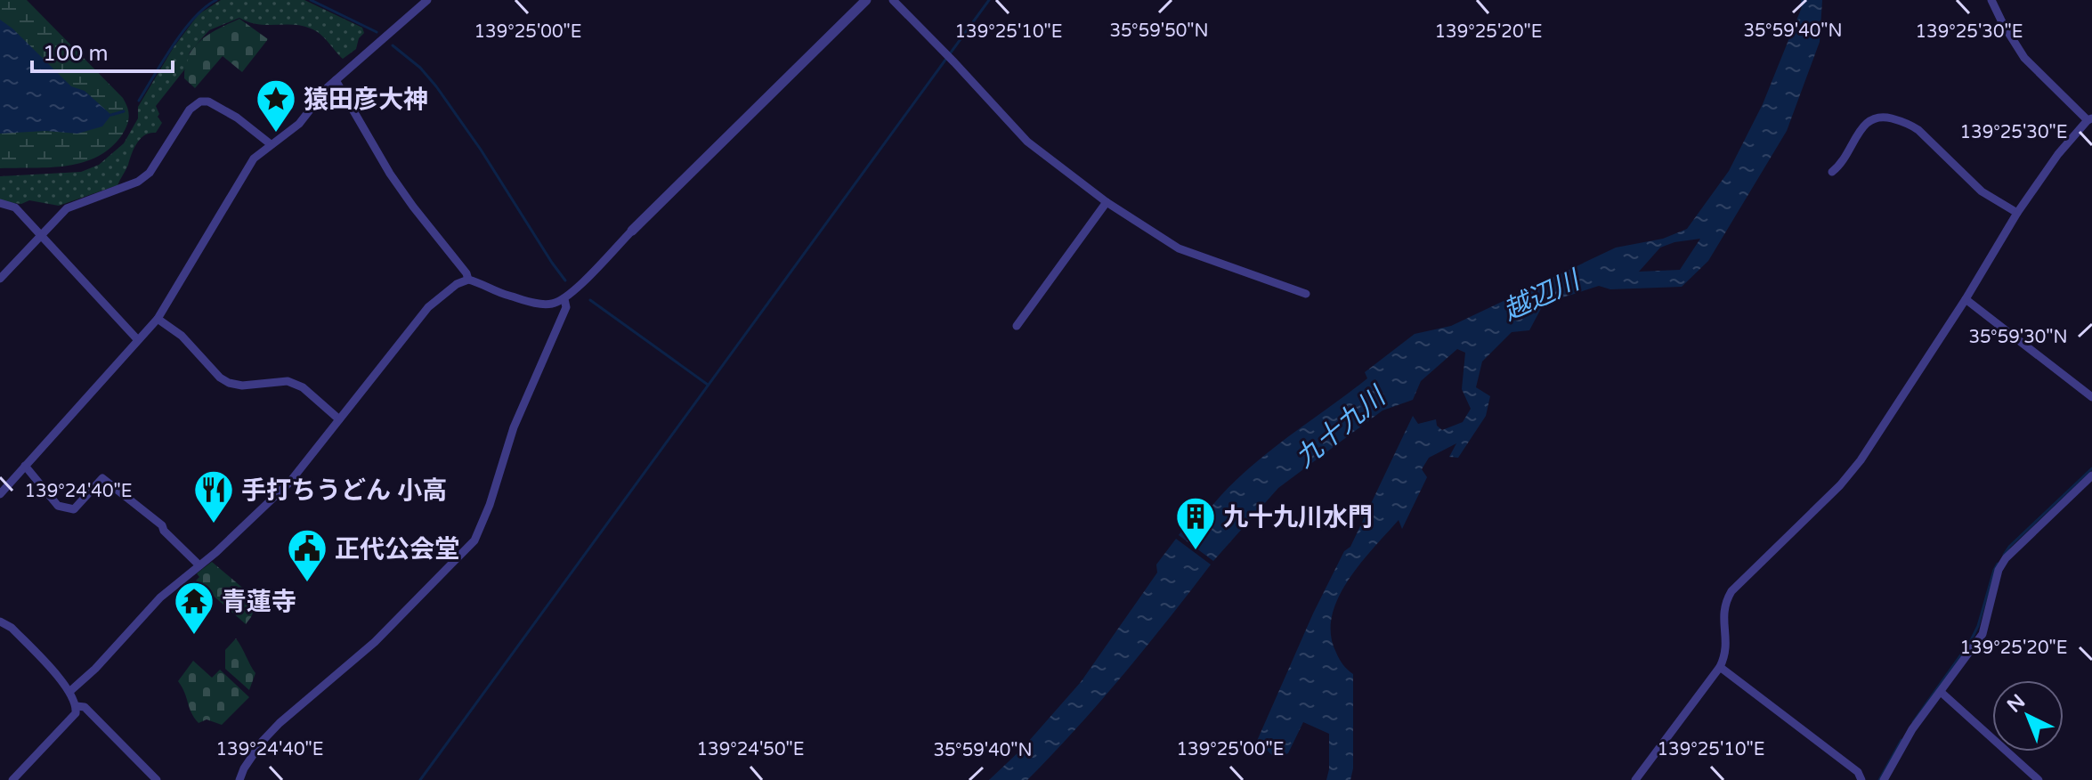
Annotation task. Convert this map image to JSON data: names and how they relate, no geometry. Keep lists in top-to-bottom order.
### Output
{
  "water": ["越辺川", "九十九川"],
  "places": {
    "place": ["猿田彦大神"],
    "restaurant": ["手打ちうどん 小高"],
    "building": ["九十九川水門"],
    "public building": ["正代公会堂"],
    "temple": ["青蓮寺"]
  },
  "scale_bar": "100 m",
  "north": "top left",
  "coordinates": [
    "35°59'50\"N",
    "35°59'40\"N",
    "139°25'10\"E",
    "139°25'00\"E",
    "139°25'20\"E",
    "139°25'30\"E",
    "35°59'30\"N",
    "139°24'40\"E",
    "139°24'50\"E"
  ]
}
